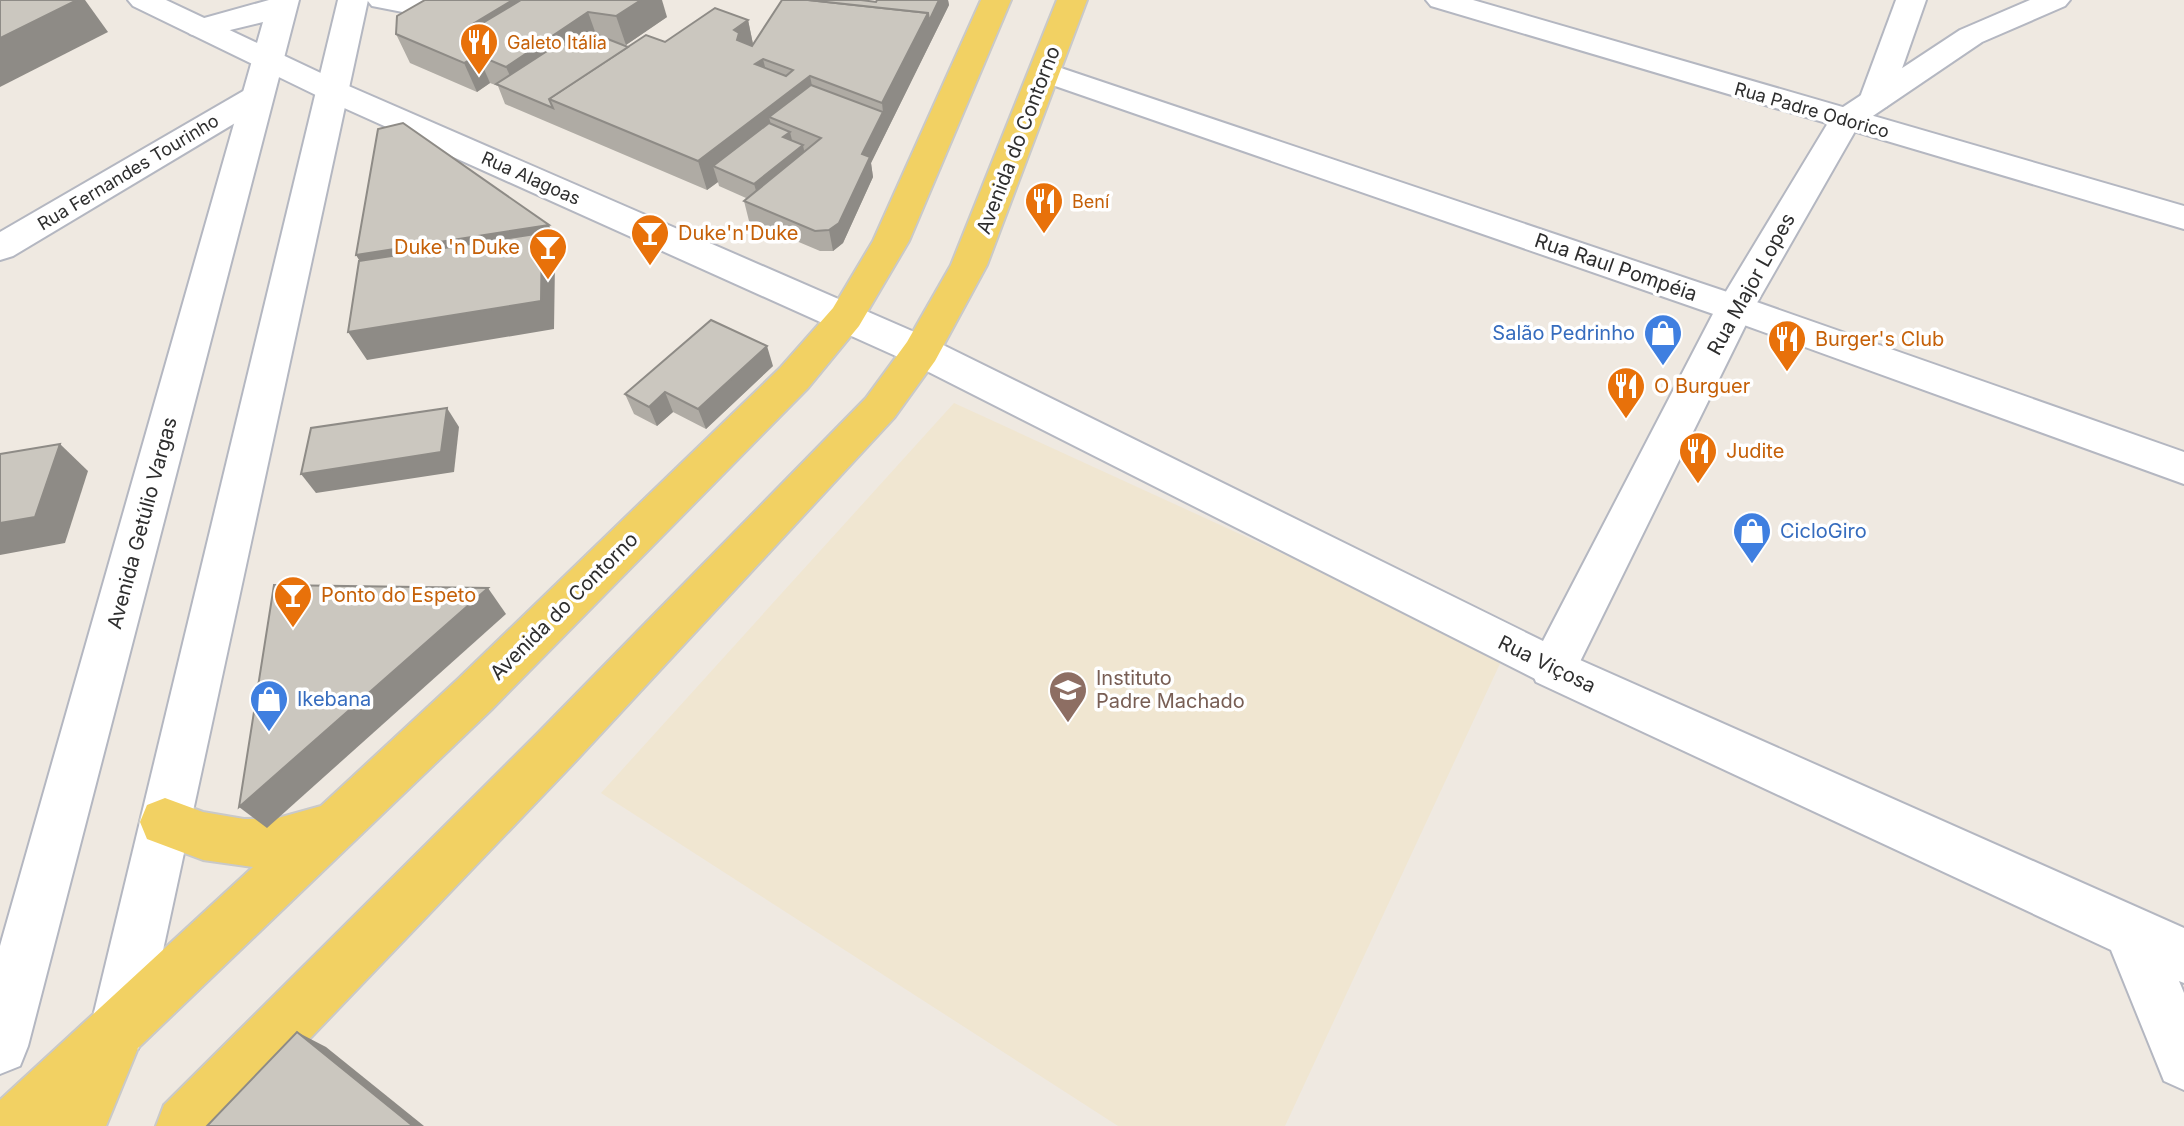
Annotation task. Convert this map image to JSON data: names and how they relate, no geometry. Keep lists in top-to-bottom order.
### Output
{
  "streets": {
    "main road": ["Avenida do Contorno"],
    "street": [
      "Rua Padre Odorico",
      "Rua Fernandes Tourinho",
      "Rua Alagoas",
      "Rua Raul Pompéia",
      "Rua Major Lopes",
      "Avenida Getúlio Vargas",
      "Rua Viçosa"
    ]
  },
  "crossings": [
    ["Rua Padre Odorico", "Rua Major Lopes"],
    ["Avenida do Contorno", "Rua Alagoas"],
    ["Avenida do Contorno", "Rua Raul Pompéia"],
    ["Avenida do Contorno", "Avenida Getúlio Vargas"],
    ["Avenida do Contorno", "Rua Viçosa"],
    ["Rua Fernandes Tourinho", "Avenida Getúlio Vargas"],
    ["Rua Alagoas", "Avenida Getúlio Vargas"],
    ["Rua Alagoas", "Rua Viçosa"],
    ["Rua Raul Pompéia", "Rua Major Lopes"],
    ["Rua Major Lopes", "Rua Viçosa"]
  ],
  "places": {
    "restaurant": [
      "Galeto Itália",
      "Bení",
      "Burger's Club",
      "O Burguer",
      "Judite"
    ],
    "bar": ["Duke'n'Duke", "Duke 'n Duke", "Ponto do Espeto"],
    "shop": ["Salão Pedrinho", "CicloGiro", "Ikebana"],
    "school or university": ["Instituto Padre Machado"]
  }
}
